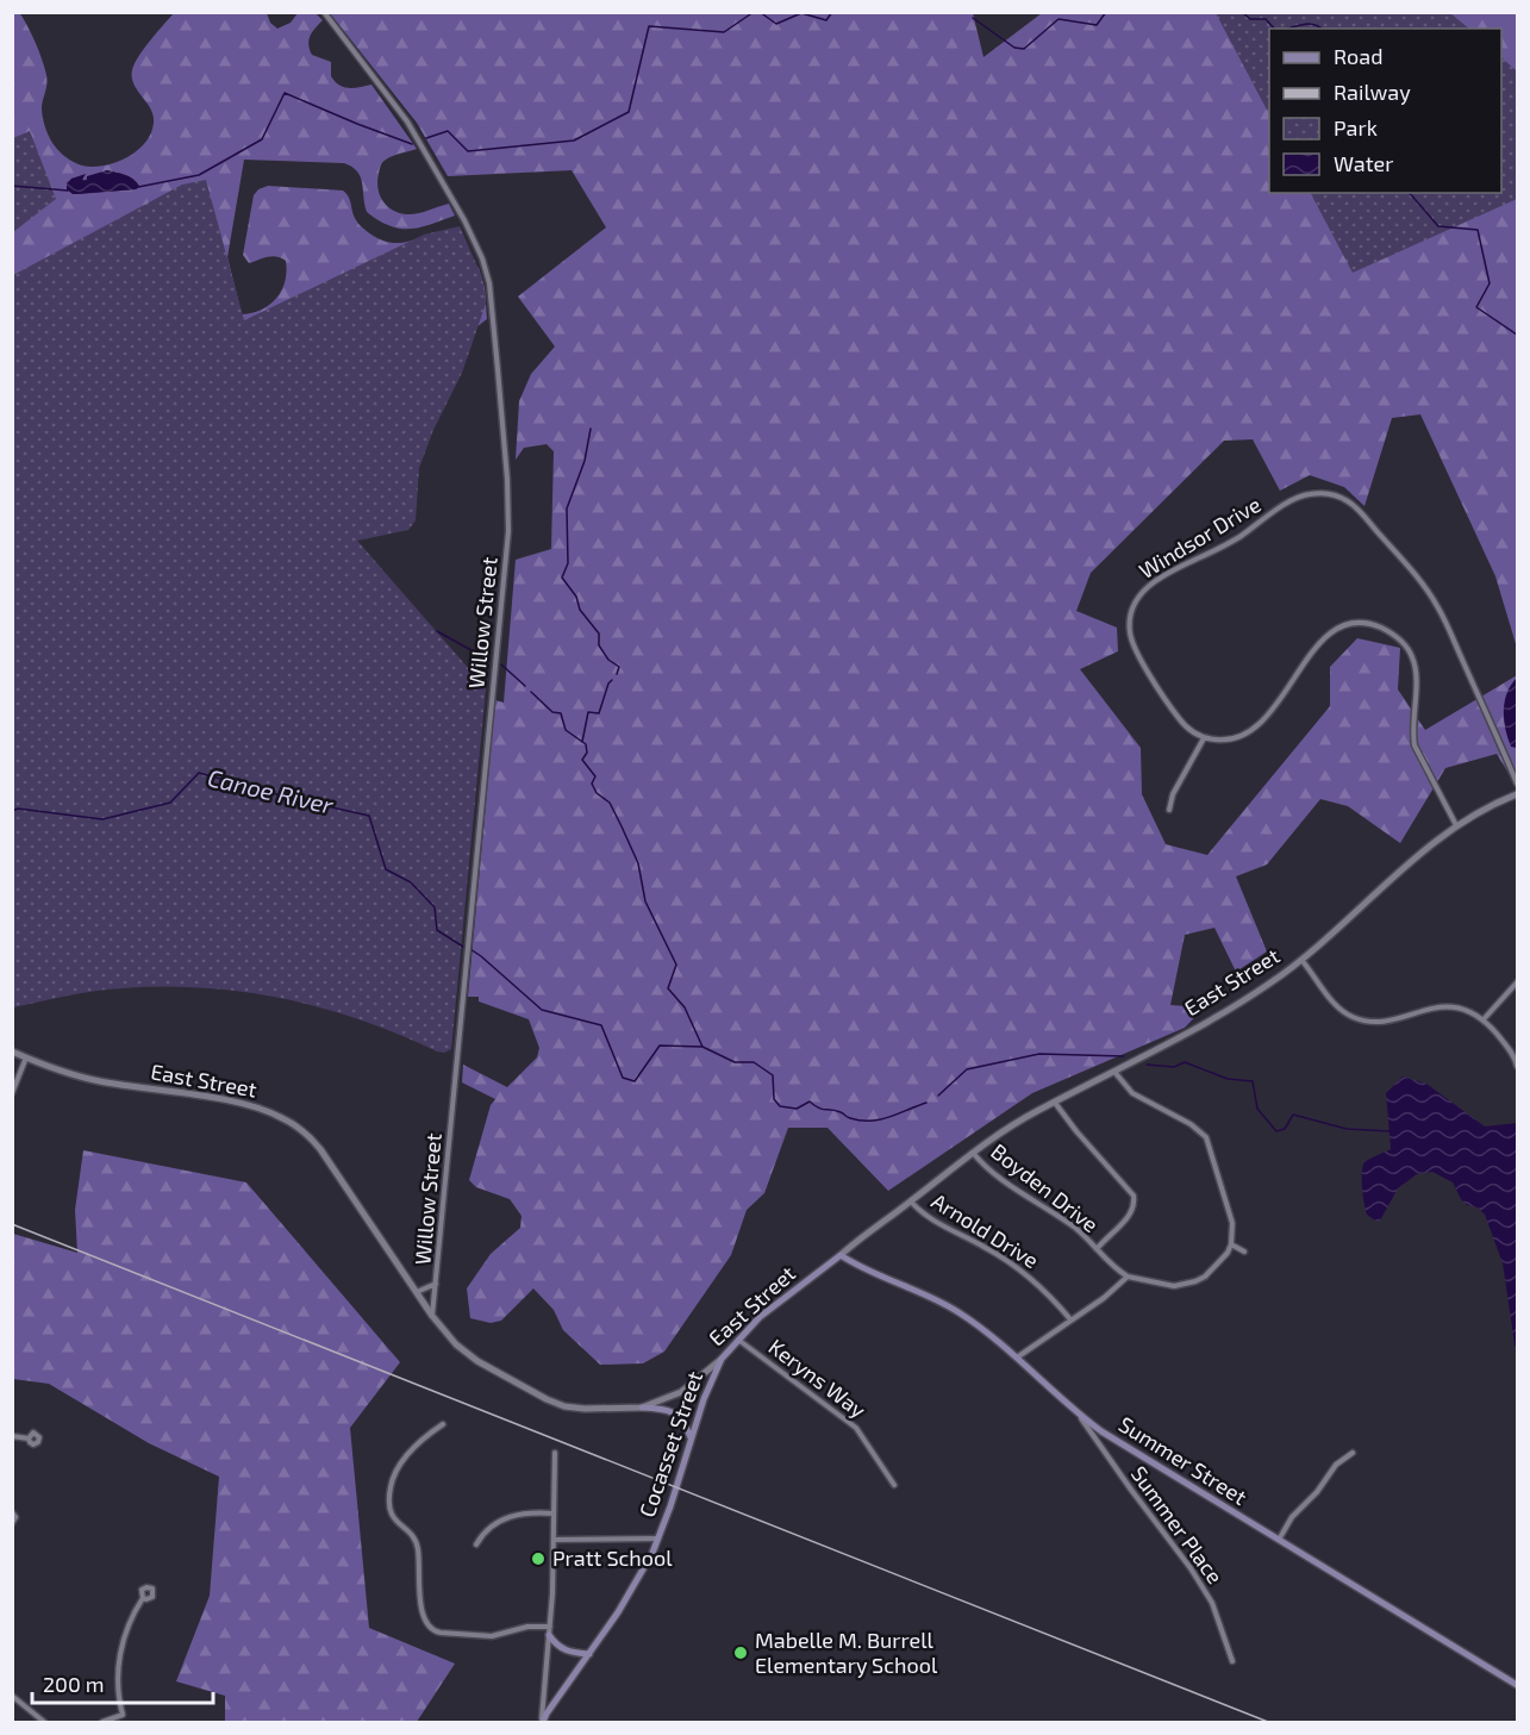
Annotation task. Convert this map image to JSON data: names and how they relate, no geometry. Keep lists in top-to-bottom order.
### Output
{
  "streets": {
    "main road": ["East Street", "Cocasset Street", "Summer Street"],
    "street": [
      "Windsor Drive",
      "Willow Street",
      "Boyden Drive",
      "Arnold Drive",
      "Keryns Way",
      "Summer Place"
    ]
  },
  "crossings": [
    ["Willow Street", "East Street"],
    ["East Street", "Boyden Drive"],
    ["East Street", "Arnold Drive"],
    ["East Street", "Keryns Way"],
    ["East Street", "Cocasset Street"],
    ["East Street", "Summer Street"],
    ["Summer Street", "Summer Place"]
  ],
  "water": ["Canoe River"],
  "places": ["Pratt School", "Mabelle M. Burrell Elementary School"],
  "legend": [
    "Road",
    "Railway",
    "Park",
    "Water"
  ],
  "scale_bar": "200 m"
}
